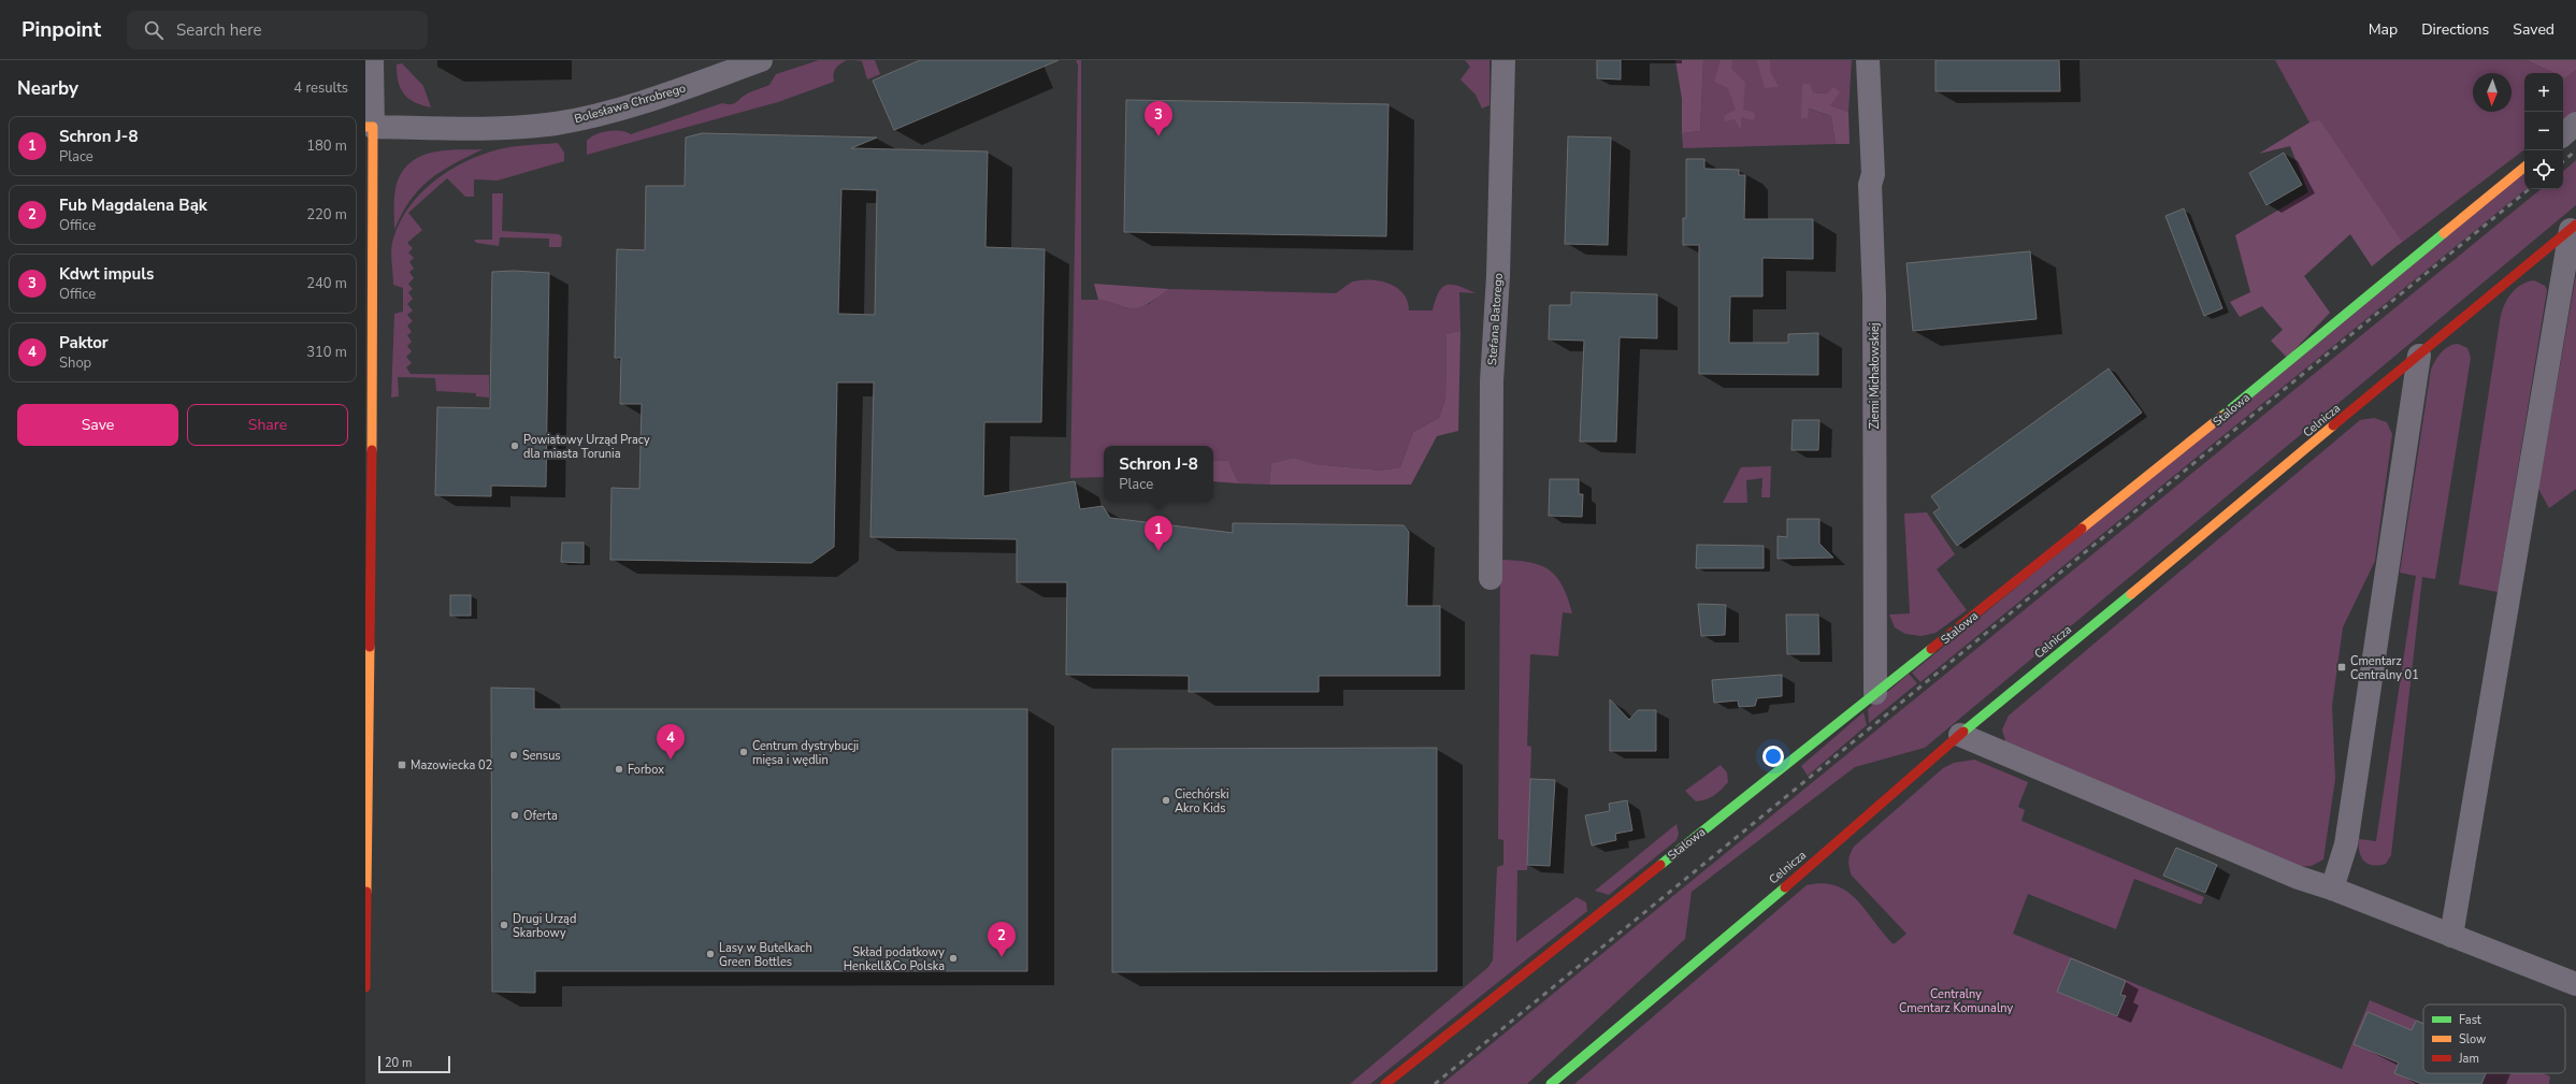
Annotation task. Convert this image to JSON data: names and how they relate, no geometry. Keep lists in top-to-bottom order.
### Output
{
  "streets": {
    "street": [
      "Bolesława Chrobrego",
      "Stefana Batorego",
      "Ziemi Michałowskiej",
      "Stalowa",
      "Celnicza"
    ]
  },
  "crossings": [
    ["Ziemi Michałowskiej", "Stalowa"]
  ],
  "parks": ["Centralny Cmentarz Komunalny"],
  "places": {
    "other": [
      "Powiatowy Urząd Pracy dla miasta Torunia",
      "Centrum dystrybucji mięsa i wędlin",
      "Sensus",
      "Forbox",
      "Ciechórski Akro Kids",
      "Oferta",
      "Drugi Urząd Skarbowy",
      "Lasy w Butelkach Green Bottles",
      "Skład podatkowy Henkell&Co Polska"
    ],
    "transit": ["Cmentarz Centralny 01", "Mazowiecka 02"]
  },
  "legend": ["Fast", "Slow", "Jam"],
  "scale_bar": "20 m",
  "north": "bottom",
  "page": {
    "header": "Pinpoint",
    "search": "Search here",
    "nav": ["Map", "Directions", "Saved"],
    "heading": ["Nearby", "4 results"],
    "map_buttons": ["+", "−"],
    "pins": [
      "3",
      "1",
      "4",
      "2"
    ],
    "list": [
      {
        "mark": "1",
        "name": "Schron J-8",
        "note": "Place",
        "value": "180 m"
      },
      {
        "mark": "2",
        "name": "Fub Magdalena Bąk",
        "note": "Office",
        "value": "220 m"
      },
      {
        "mark": "3",
        "name": "Kdwt impuls",
        "note": "Office",
        "value": "240 m"
      },
      {
        "mark": "4",
        "name": "Paktor",
        "note": "Shop",
        "value": "310 m"
      }
    ],
    "buttons": ["Save", "Share"],
    "popup": ["Schron J-8", "Place"],
    "scale": "20 m"
  }
}
